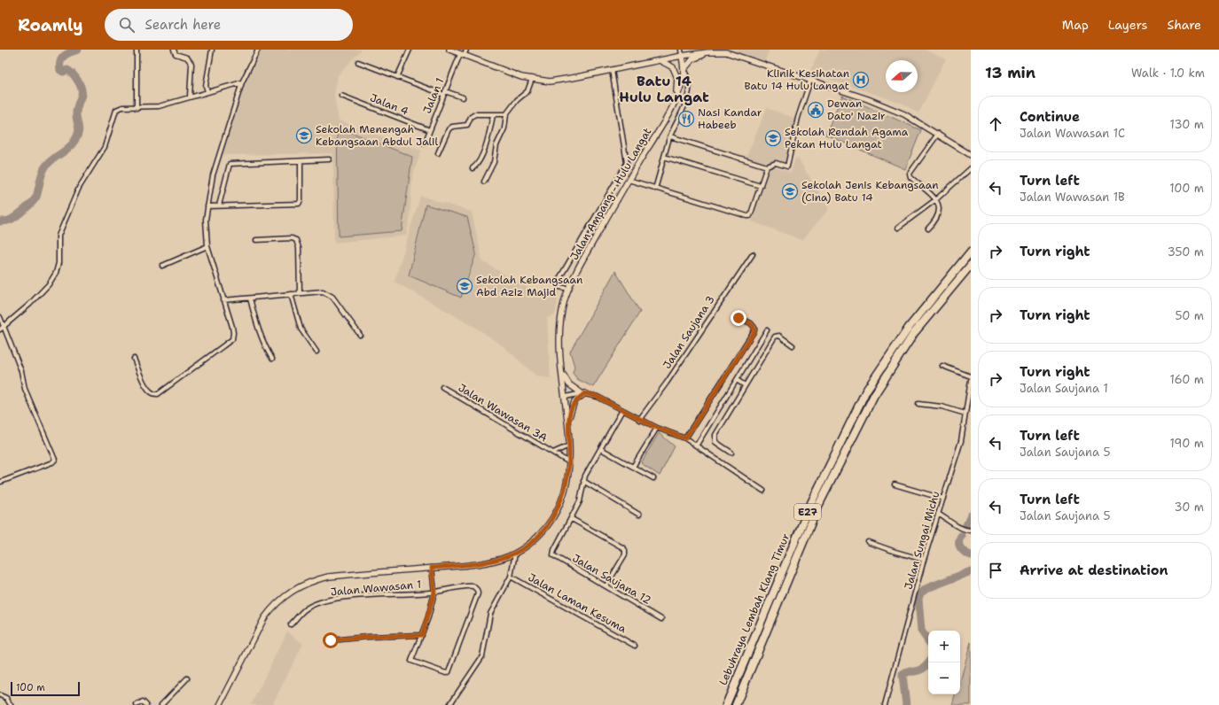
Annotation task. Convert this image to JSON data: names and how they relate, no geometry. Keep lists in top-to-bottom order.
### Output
{
  "streets": {
    "highway": ["E27", "Lebuhraya Lembah Klang Timur"],
    "street": [
      "Jalan 1",
      "Jalan 4",
      "Jalan Ampang - Hulu Langat",
      "Jalan Saujana 3",
      "Jalan Wawasan 3A",
      "Jalan Sungai Michu",
      "Jalan Saujana 12",
      "Jalan Wawasan 1",
      "Jalan Laman Kesuma"
    ]
  },
  "crossings": [
    ["Jalan 1", "Jalan 4"],
    ["Jalan Ampang - Hulu Langat", "Jalan Wawasan 3A"]
  ],
  "districts": ["Batu 14 Hulu Langat"],
  "places": {
    "hospital": ["Klinik Kesihatan Batu 14 Hulu Langat"],
    "public building": ["Dewan Dato' Nazir"],
    "restaurant": ["Nasi Kandar Habeeb"],
    "school or university": [
      "Sekolah Menengah Kebangsaan Abdul Jalil",
      "Sekolah Rendah Agama Pekan Hulu Langat",
      "Sekolah Jenis Kebangsaan (Cina) Batu 14",
      "Sekolah Kebangsaan Abd Aziz Majid"
    ]
  },
  "scale_bar": "100 m",
  "north": "left",
  "page": {
    "header": "Roamly",
    "search": "Search here",
    "nav": ["Map", "Layers", "Share"],
    "heading": ["13 min", "Walk · 1.0 km"],
    "list": [
      ["Continue", "Jalan Wawasan 1C", "130 m"],
      ["Turn left", "Jalan Wawasan 1B", "100 m"],
      ["Turn right", "350 m"],
      ["Turn right", "50 m"],
      ["Turn right", "Jalan Saujana 1", "160 m"],
      ["Turn left", "Jalan Saujana 5", "190 m"],
      ["Turn left", "Jalan Saujana 5", "30 m"],
      "Arrive at destination"
    ],
    "map_buttons": ["+", "−"],
    "scale": "100 m"
  }
}
